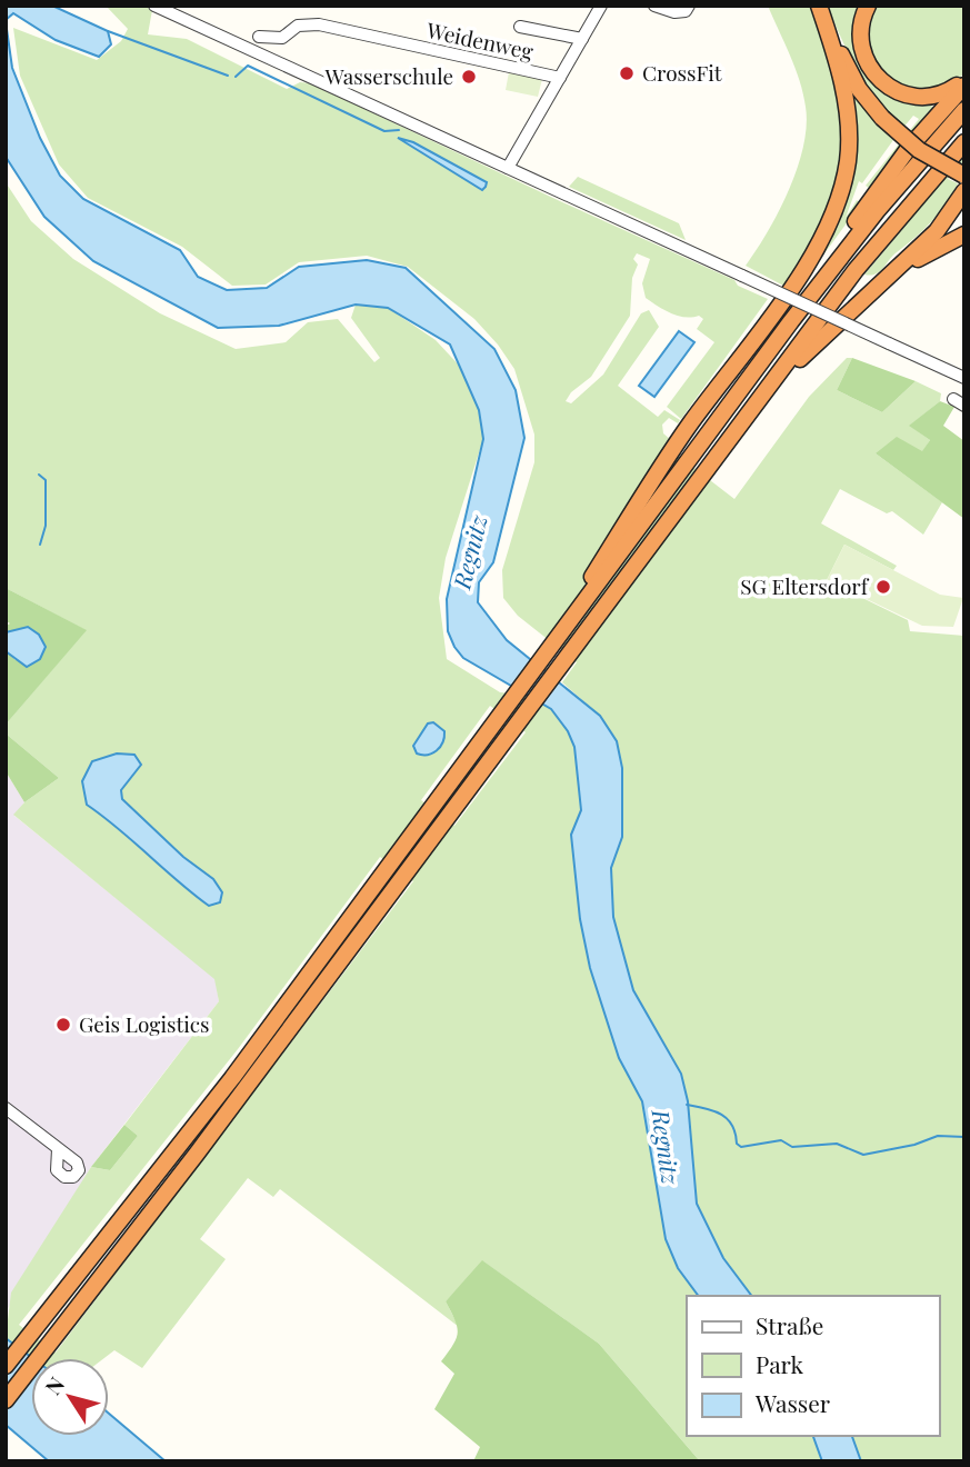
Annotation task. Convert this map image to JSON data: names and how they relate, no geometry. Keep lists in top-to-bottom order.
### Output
{
  "streets": {
    "street": ["Weidenweg"]
  },
  "water": ["Regnitz"],
  "places": [
    "CrossFit",
    "Wasserschule",
    "SG Eltersdorf",
    "Geis Logistics"
  ],
  "legend": ["Straße", "Park", "Wasser"],
  "north": "top left"
}
